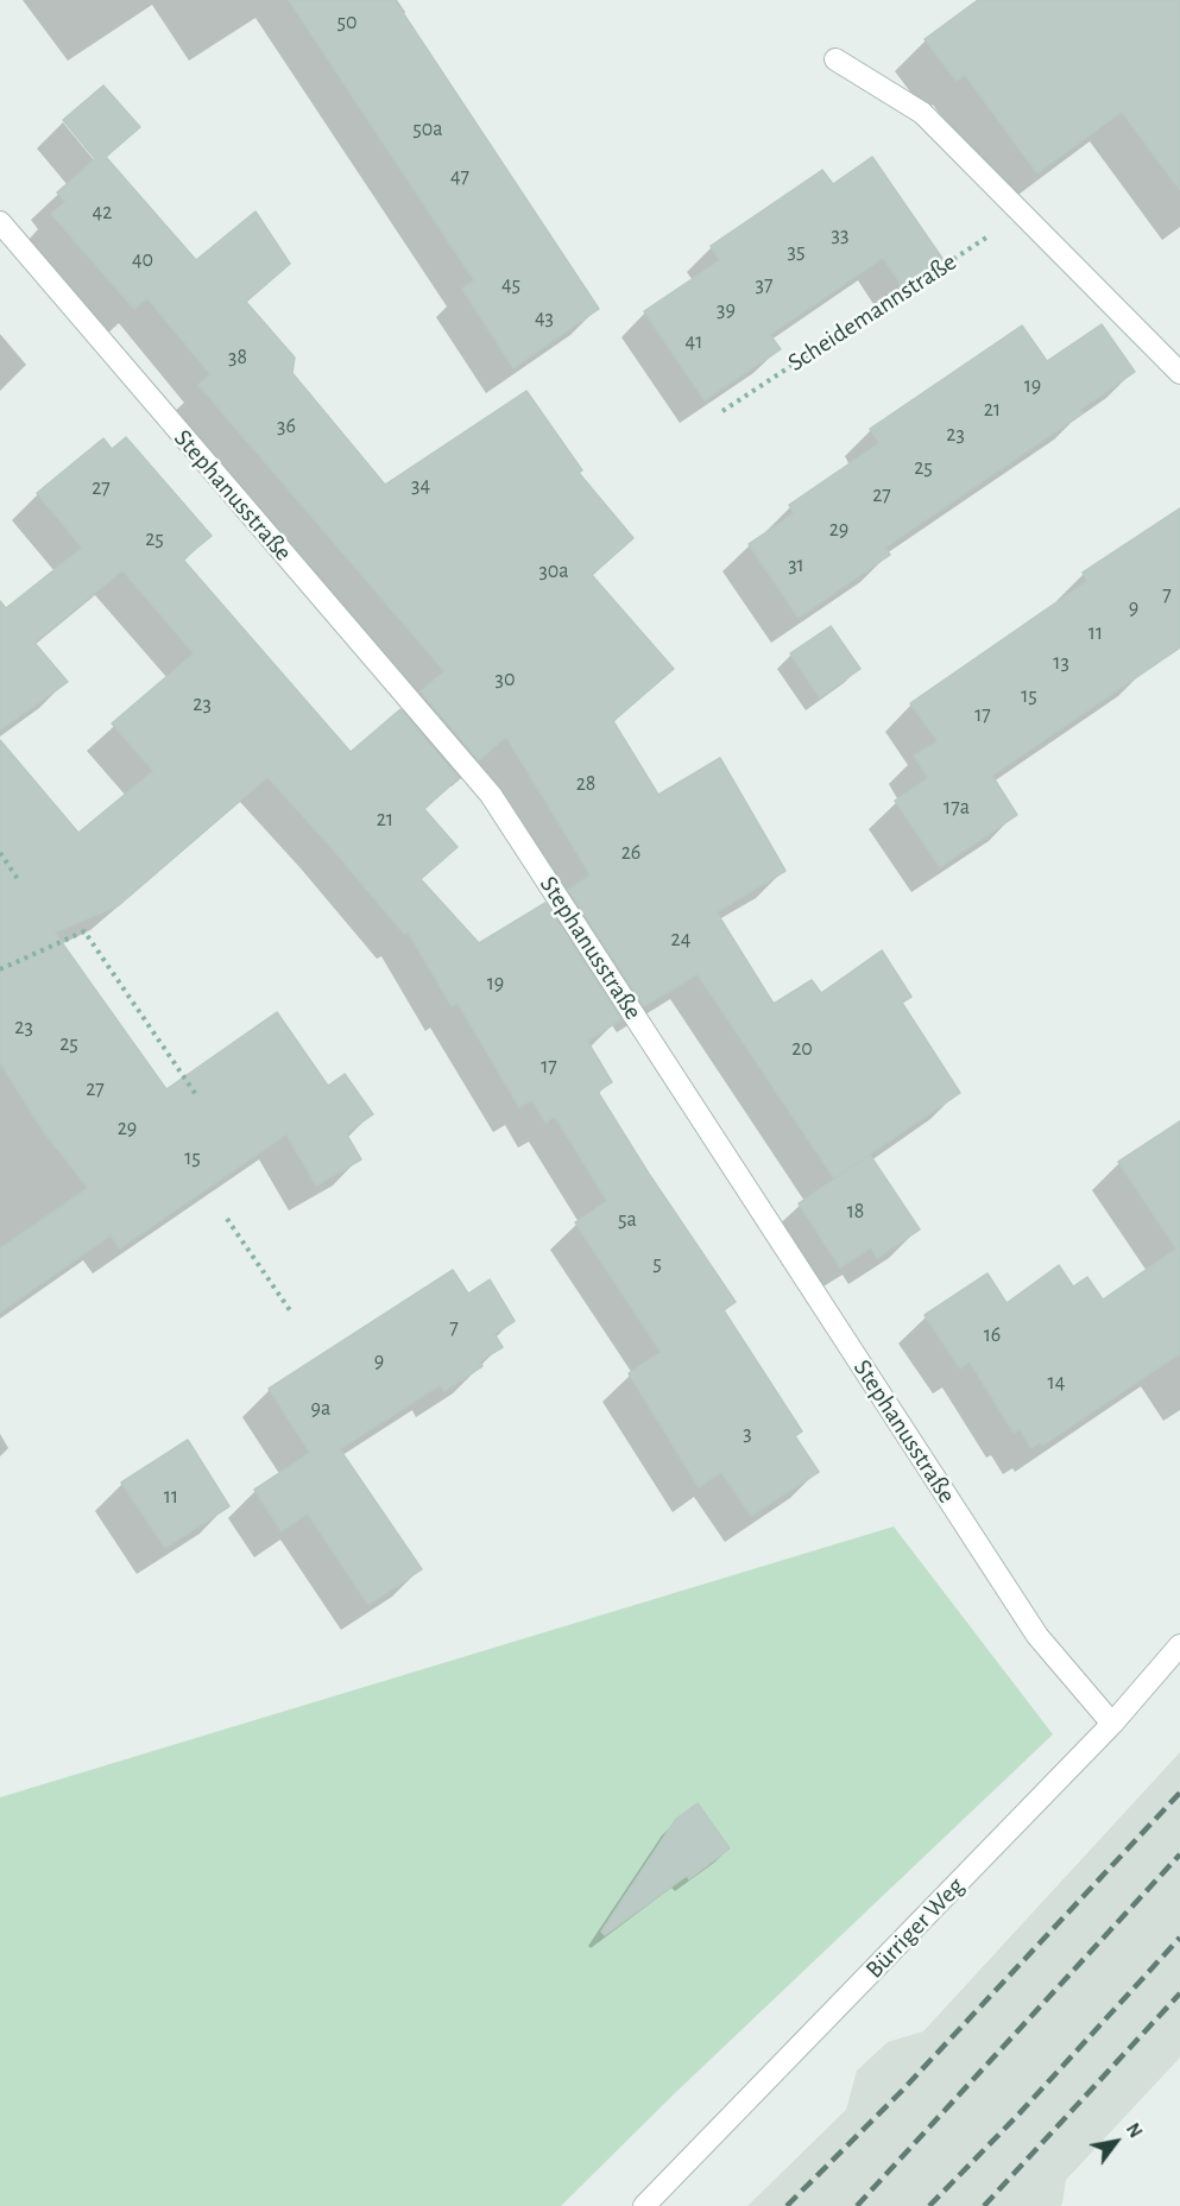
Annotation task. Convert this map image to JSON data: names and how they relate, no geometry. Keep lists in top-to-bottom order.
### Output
{
  "streets": {
    "street": ["Stephanusstraße", "Bürriger Weg"],
    "path": ["Scheidemannstraße"]
  },
  "crossings": [
    ["Stephanusstraße", "Bürriger Weg"]
  ],
  "house_numbers": [
    "50",
    "50a",
    "47",
    "42",
    "33",
    "35",
    "40",
    "45",
    "37",
    "39",
    "43",
    "41",
    "38",
    "19",
    "21",
    "36",
    "23",
    "25",
    "34",
    "27",
    "27",
    "29",
    "25",
    "31",
    "30a",
    "7",
    "9",
    "11",
    "13",
    "30",
    "15",
    "23",
    "17",
    "28",
    "17a",
    "21",
    "26",
    "24",
    "19",
    "23",
    "25",
    "20",
    "17",
    "27",
    "29",
    "15",
    "18",
    "5a",
    "5",
    "7",
    "16",
    "9",
    "14",
    "9a",
    "3",
    "11"
  ],
  "north": "top right"
}
